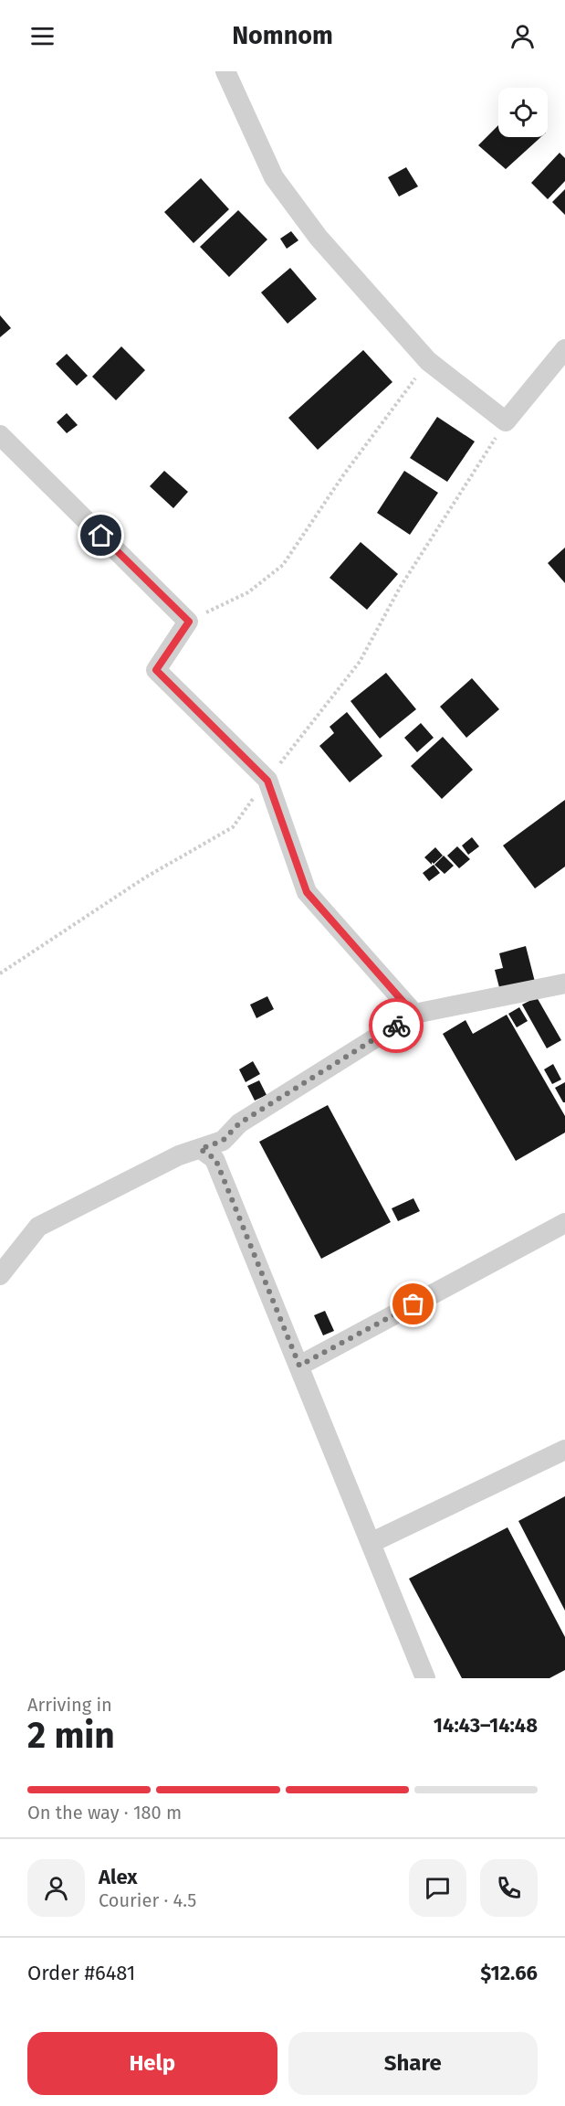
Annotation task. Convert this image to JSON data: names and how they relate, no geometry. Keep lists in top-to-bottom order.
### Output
{
  "page": {
    "header": "Nomnom",
    "heading": ["2 min", "Arriving in", "14:43–14:48"],
    "panel": [
      "Alex",
      "Courier · 4.5",
      "Order #6481",
      "$12.66"
    ],
    "bar": "On the way · 180 m",
    "buttons": ["Help", "Share"]
  }
}
